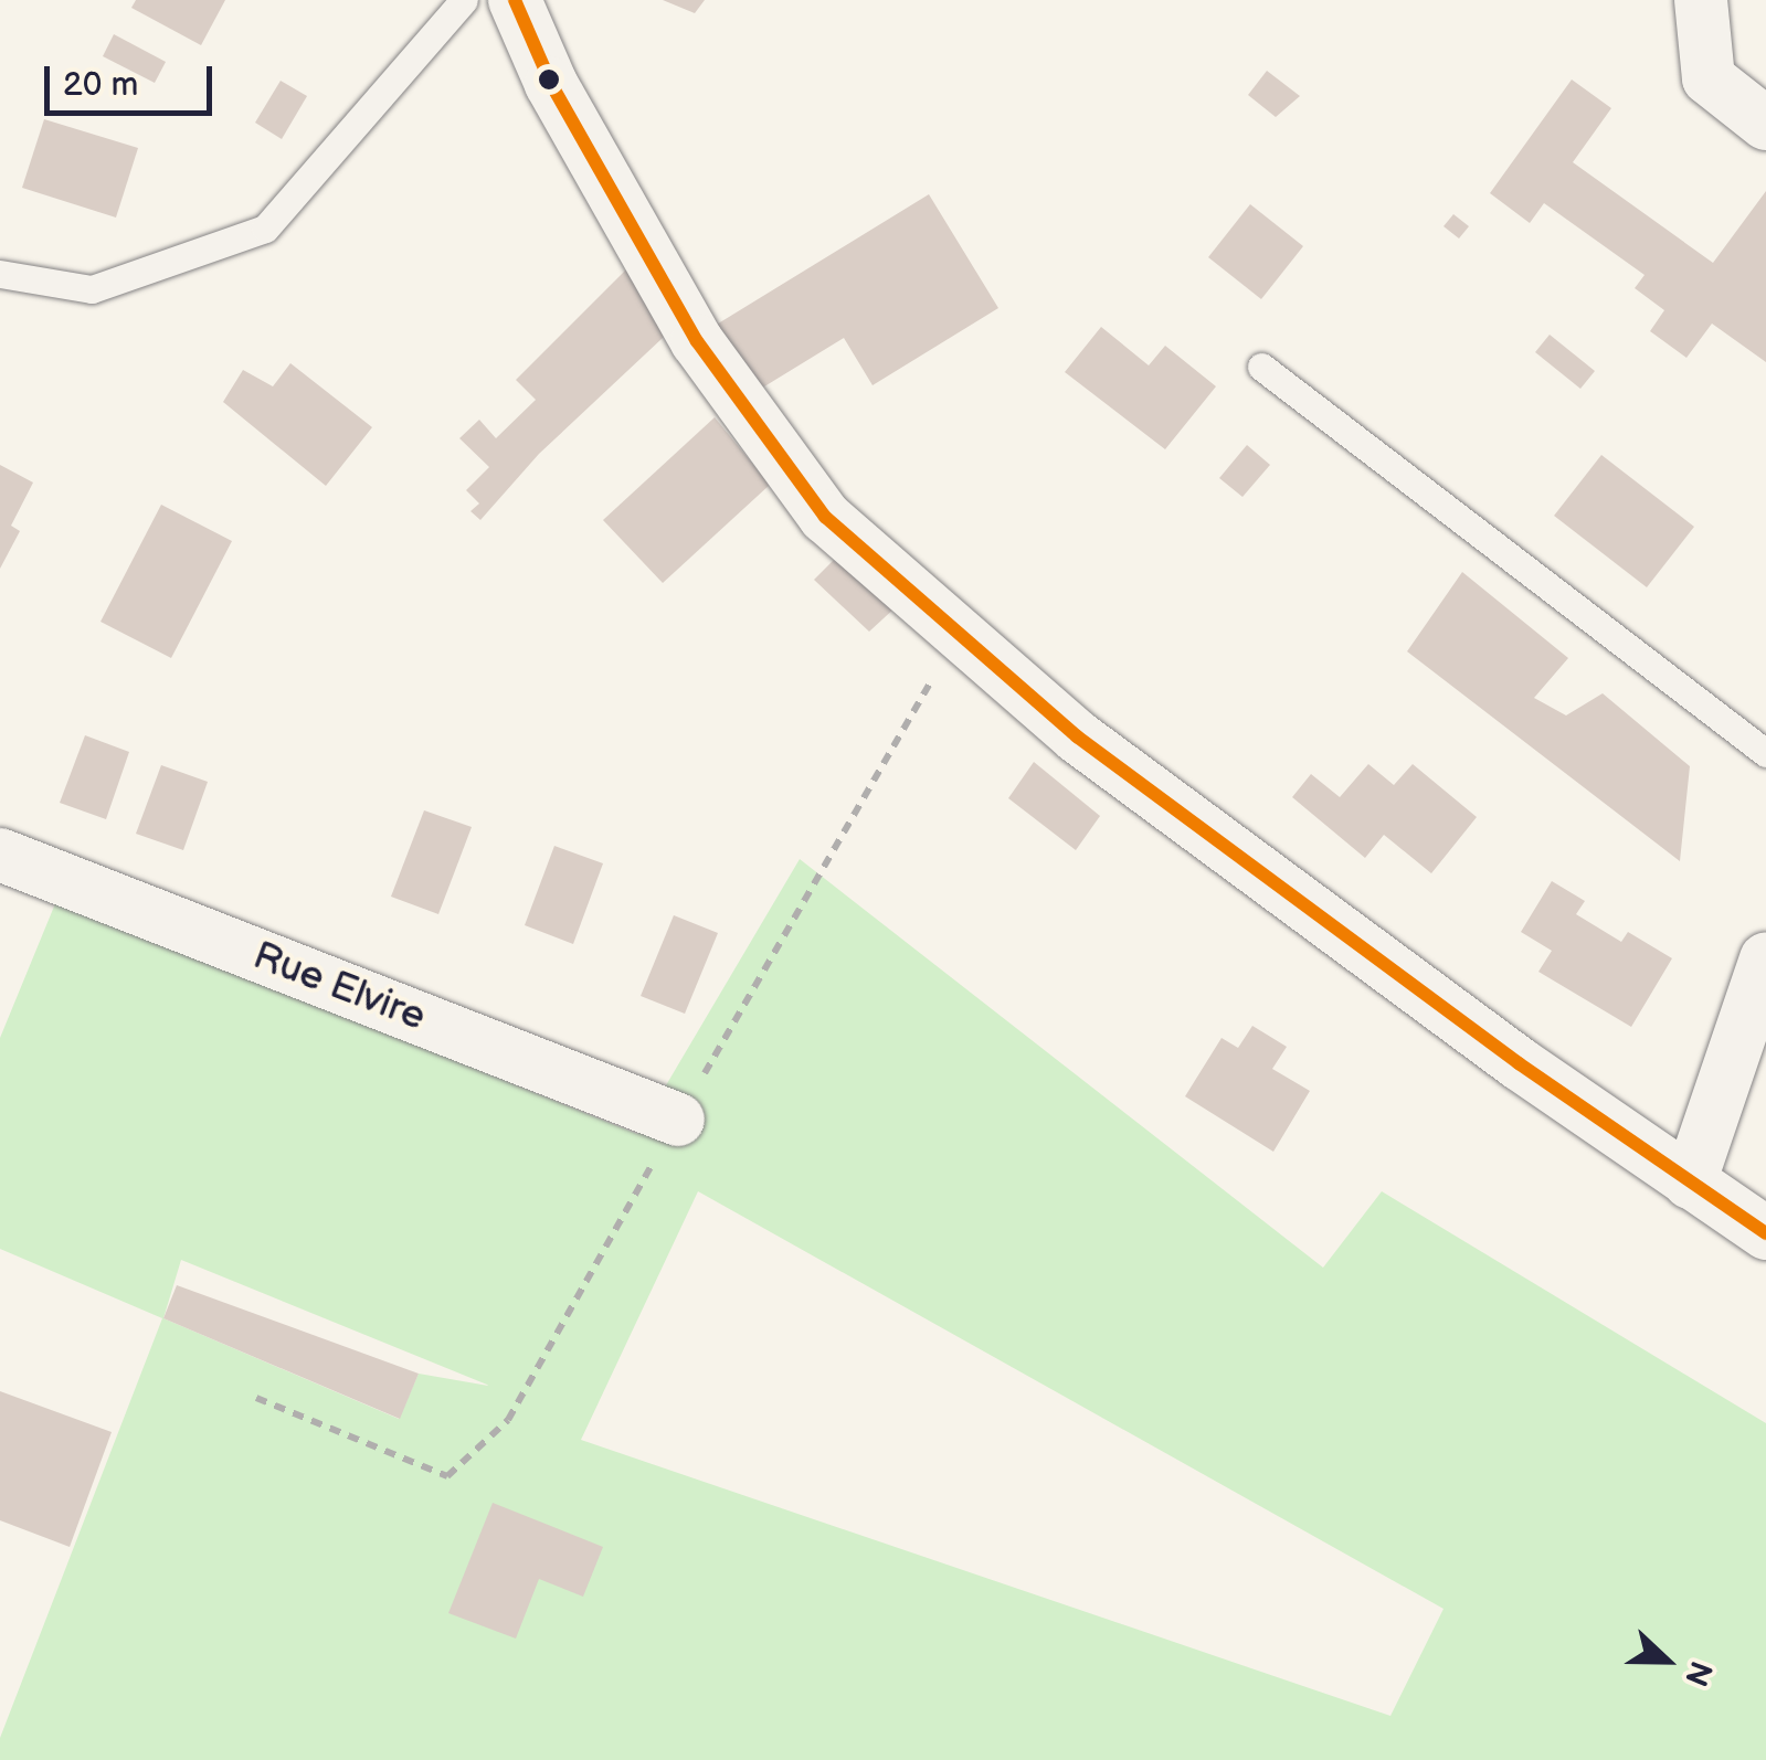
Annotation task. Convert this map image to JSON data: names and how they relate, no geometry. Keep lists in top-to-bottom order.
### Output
{
  "streets": {
    "street": ["Rue Elvire"]
  },
  "scale_bar": "20 m",
  "north": "right"
}
